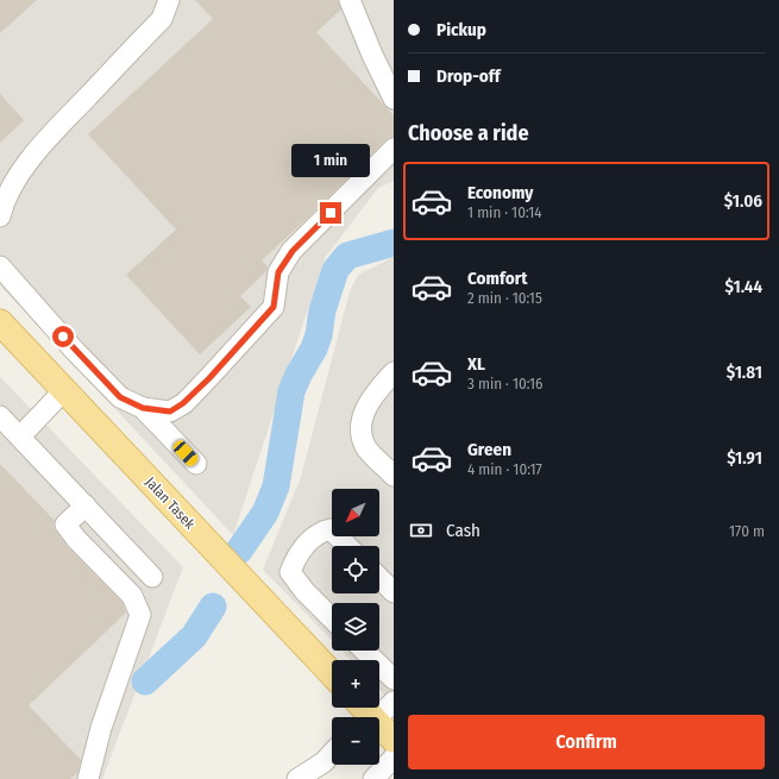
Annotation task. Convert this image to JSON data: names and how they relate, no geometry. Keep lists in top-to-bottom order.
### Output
{
  "streets": {
    "main road": ["Jalan Tasek"]
  },
  "north": "bottom left",
  "page": {
    "banner": ["Pickup", "Drop-off"],
    "heading": "Choose a ride",
    "bubble": "1 min",
    "list": [
      {
        "name": "Economy",
        "note": "1 min · 10:14",
        "value": "$1.06"
      },
      {
        "name": "Comfort",
        "note": "2 min · 10:15",
        "value": "$1.44"
      },
      {
        "name": "XL",
        "note": "3 min · 10:16",
        "value": "$1.81"
      },
      {
        "name": "Green",
        "note": "4 min · 10:17",
        "value": "$1.91"
      }
    ],
    "map_buttons": ["+", "−"],
    "pay": ["Cash", "170 m"],
    "buttons": "Confirm"
  }
}
